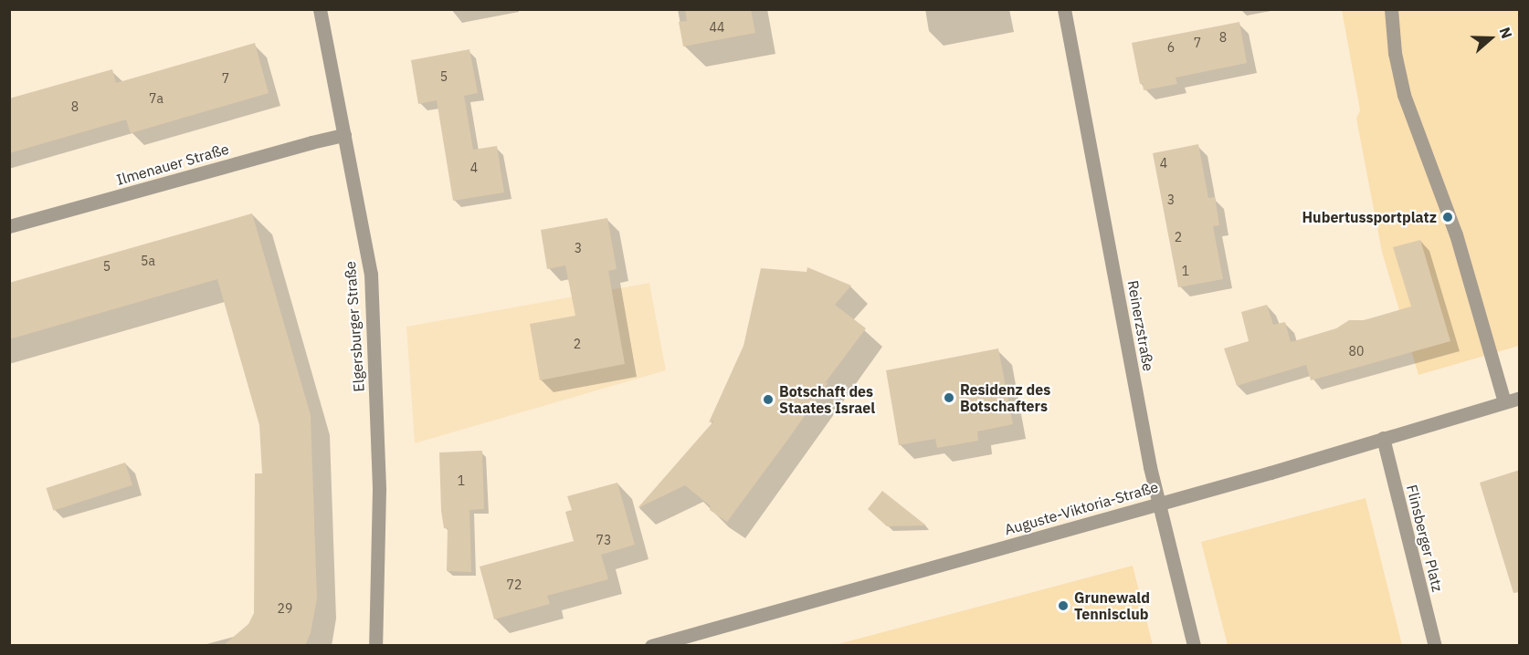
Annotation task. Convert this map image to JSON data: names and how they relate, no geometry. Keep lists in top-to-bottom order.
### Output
{
  "streets": {
    "street": [
      "Ilmenauer Straße",
      "Reinerzstraße",
      "Elgersburger Straße",
      "Auguste-Viktoria-Straße",
      "Flinsberger Platz"
    ]
  },
  "crossings": [
    ["Ilmenauer Straße", "Elgersburger Straße"],
    ["Reinerzstraße", "Auguste-Viktoria-Straße"],
    ["Auguste-Viktoria-Straße", "Flinsberger Platz"]
  ],
  "places": [
    "Hubertussportplatz",
    "Residenz des Botschafters",
    "Botschaft des Staates Israel",
    "Grunewald Tennisclub"
  ],
  "house_numbers": [
    "44",
    "8",
    "7",
    "6",
    "5",
    "7",
    "7a",
    "8",
    "4",
    "4",
    "3",
    "2",
    "3",
    "5a",
    "5",
    "1",
    "2",
    "80",
    "1",
    "73",
    "72",
    "29"
  ],
  "north": "right"
}
